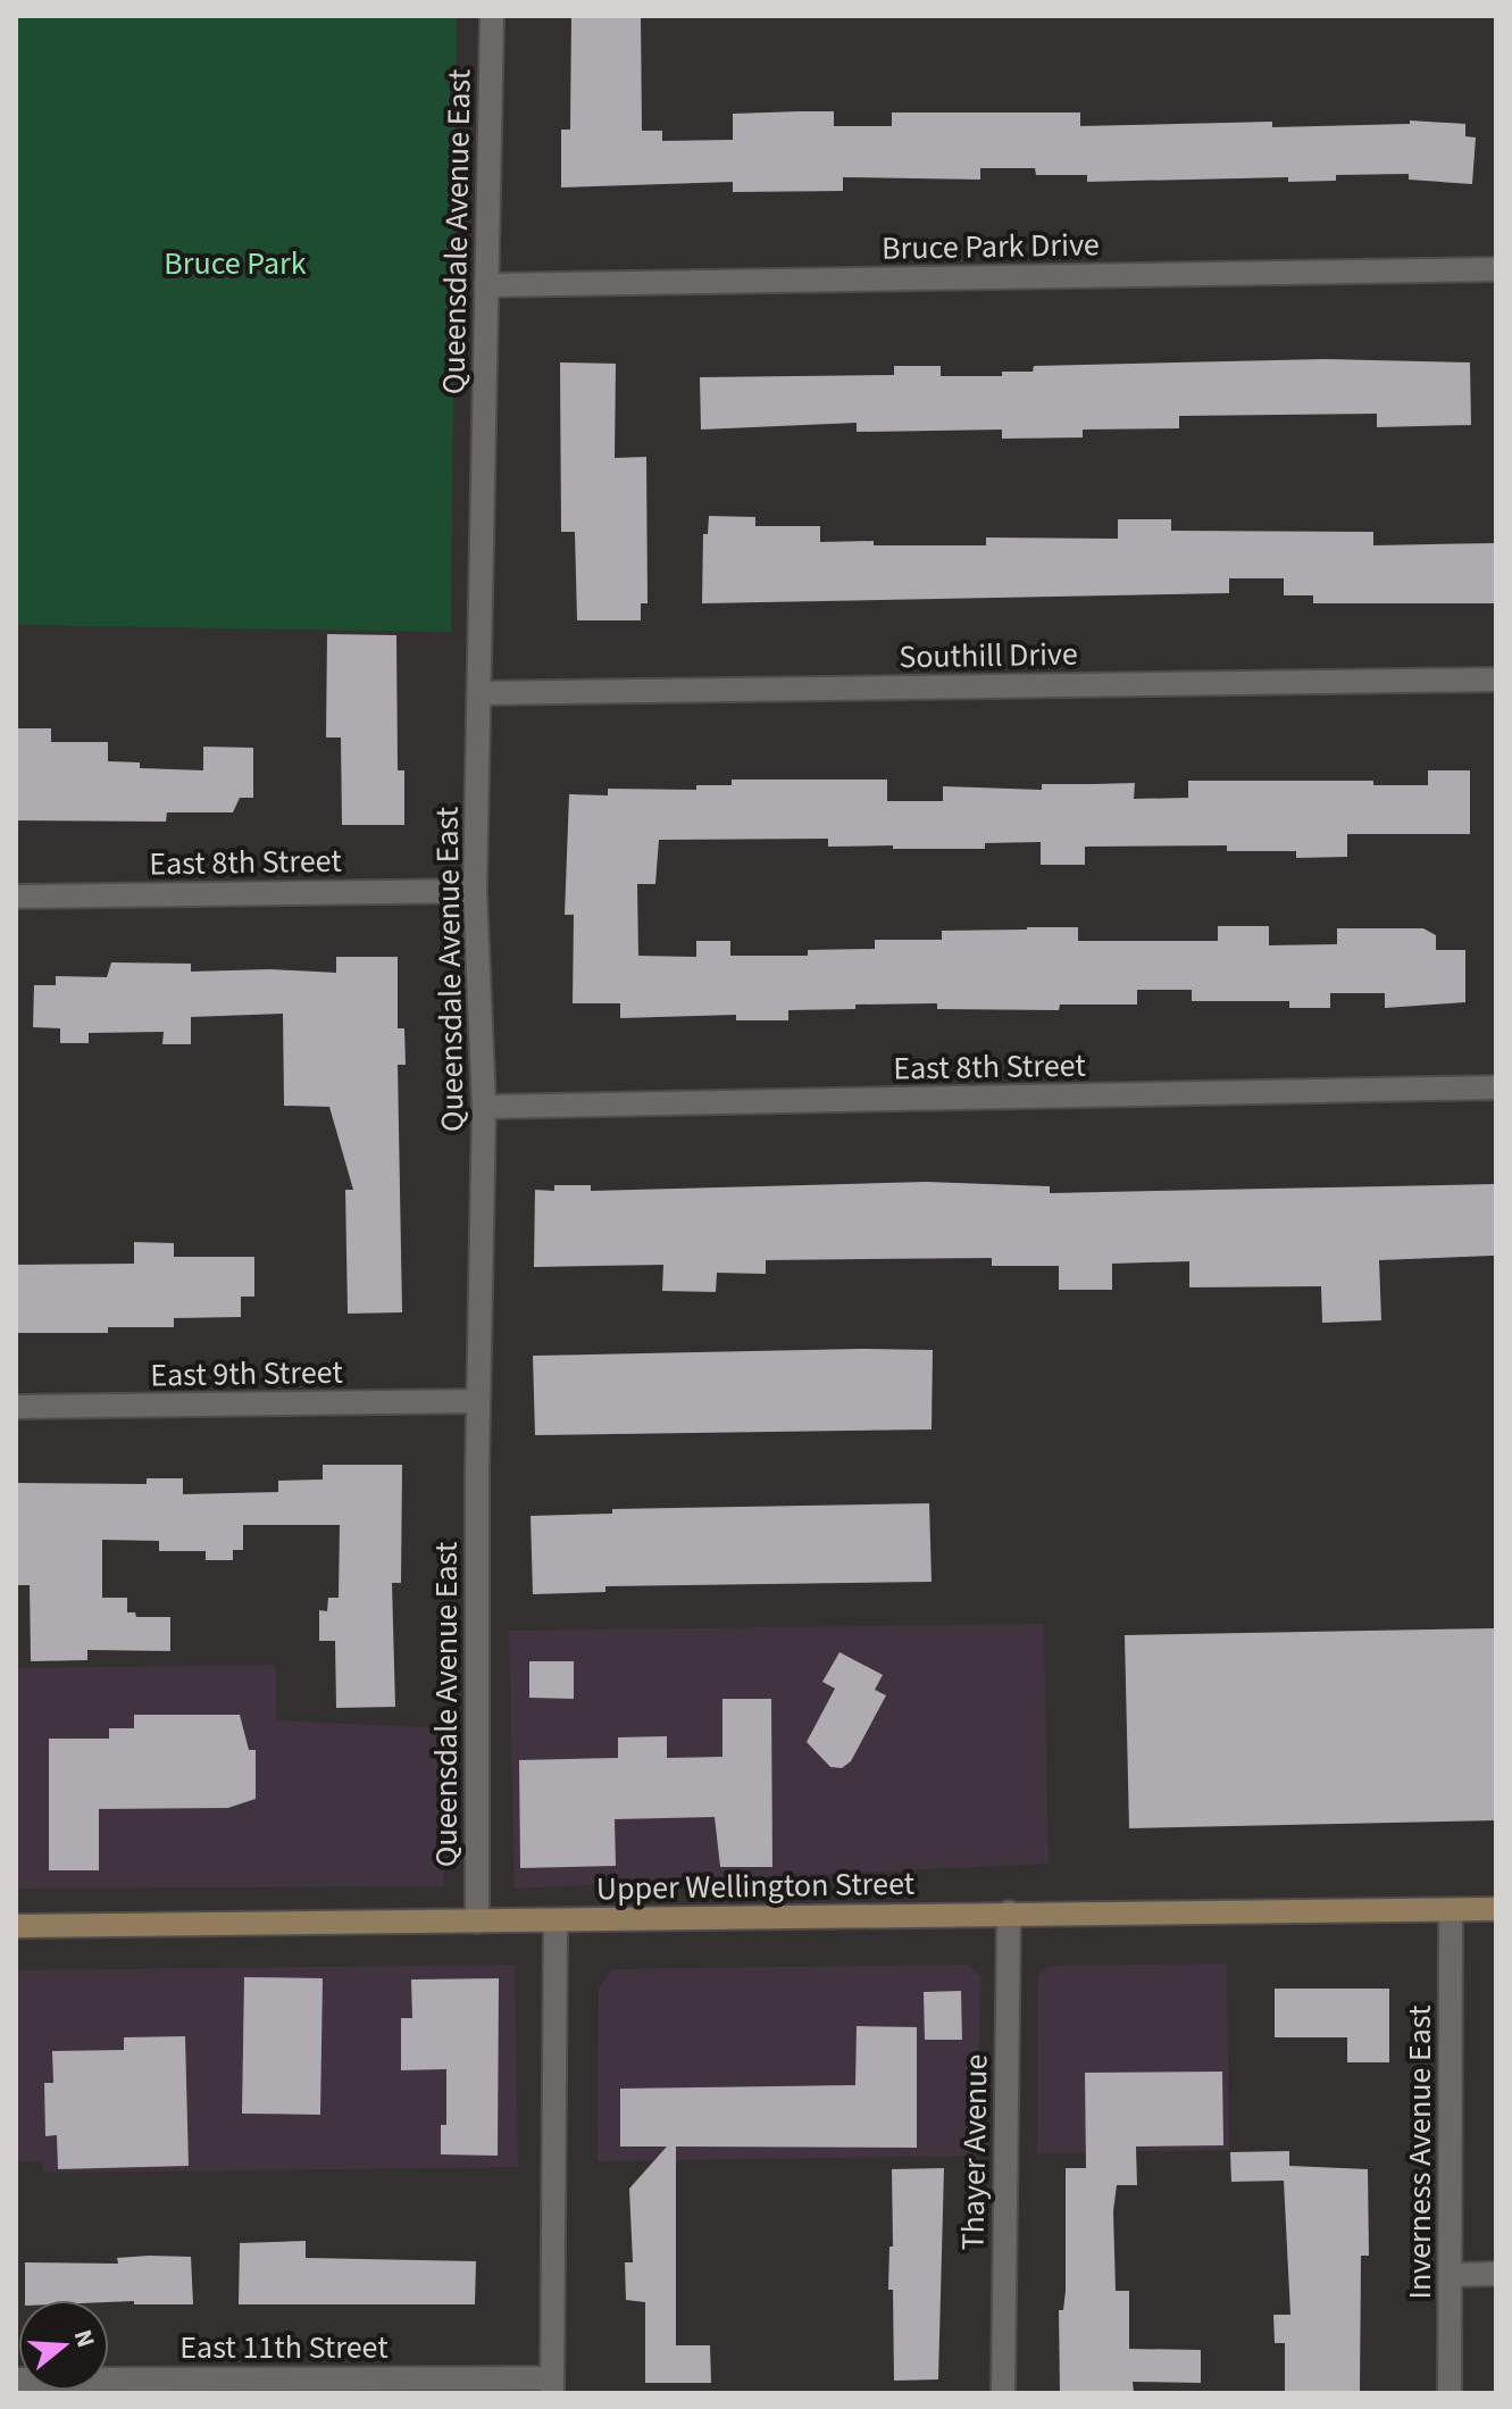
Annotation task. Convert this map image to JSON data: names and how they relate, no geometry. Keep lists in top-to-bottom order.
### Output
{
  "streets": {
    "main road": ["Upper Wellington Street"],
    "street": [
      "Queensdale Avenue East",
      "Bruce Park Drive",
      "Southill Drive",
      "East 8th Street",
      "East 9th Street",
      "Thayer Avenue",
      "Inverness Avenue East",
      "East 11th Street"
    ]
  },
  "crossings": [
    ["Queensdale Avenue East", "Bruce Park Drive"],
    ["Queensdale Avenue East", "Southill Drive"],
    ["Queensdale Avenue East", "East 8th Street"],
    ["Queensdale Avenue East", "East 9th Street"],
    ["Queensdale Avenue East", "Upper Wellington Street"],
    ["Upper Wellington Street", "Thayer Avenue"],
    ["Upper Wellington Street", "Inverness Avenue East"]
  ],
  "parks": ["Bruce Park"],
  "north": "right"
}
